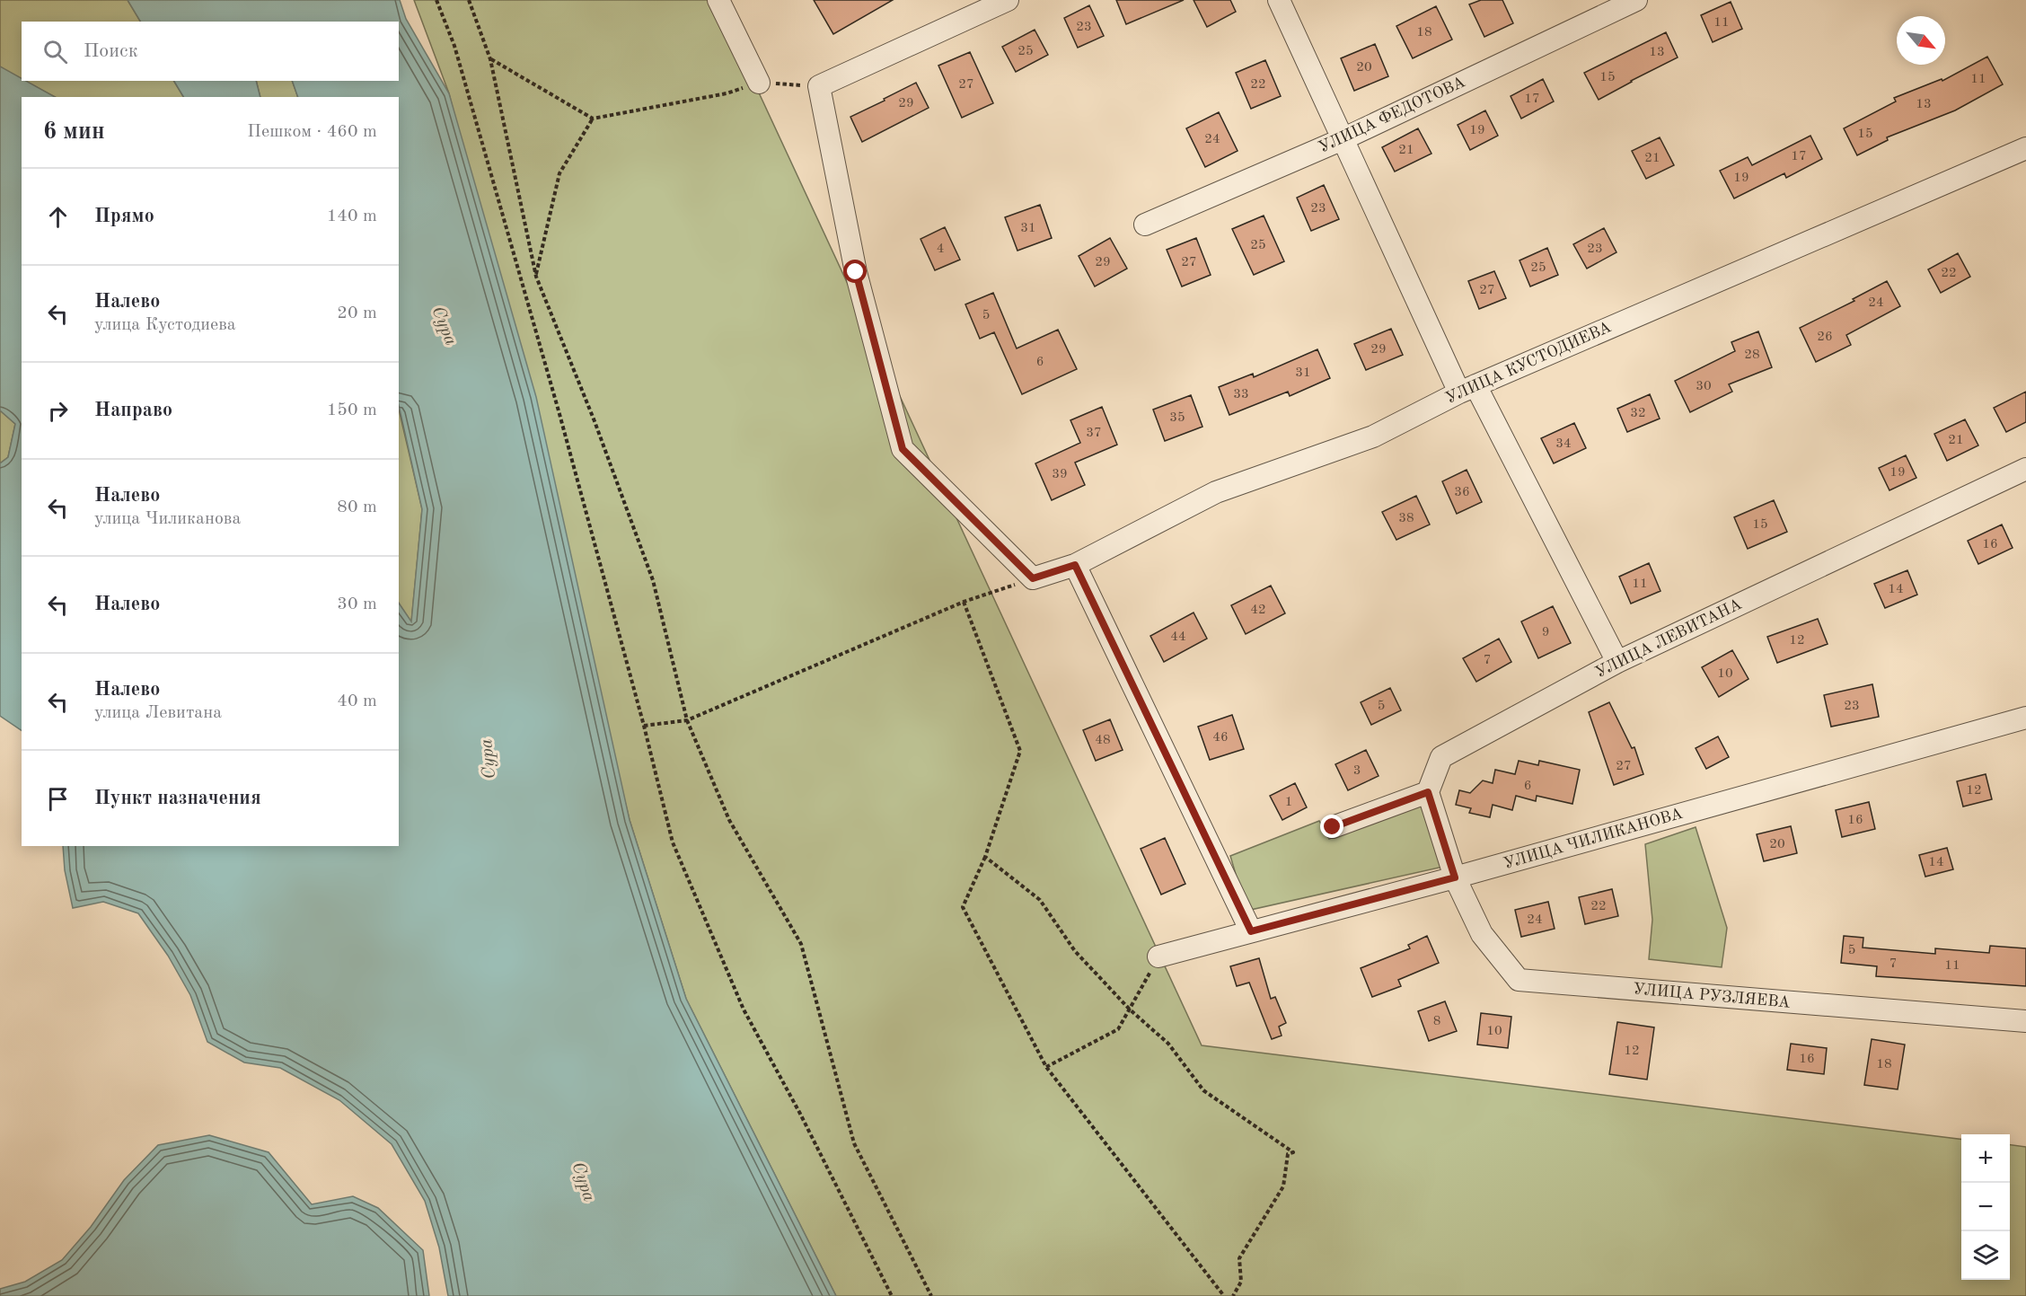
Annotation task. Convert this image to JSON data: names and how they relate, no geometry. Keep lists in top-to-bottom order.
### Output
{
  "streets": {
    "street": [
      "УЛИЦА ФЕДОТОВА",
      "УЛИЦА КУСТОДИЕВА",
      "УЛИЦА ЛЕВИТАНА",
      "УЛИЦА ЧИЛИКАНОВА",
      "УЛИЦА РУЗЛЯЕВА"
    ]
  },
  "crossings": [
    ["УЛИЦА ЛЕВИТАНА", "УЛИЦА РУЗЛЯЕВА"],
    ["УЛИЦА ЧИЛИКАНОВА", "УЛИЦА РУЗЛЯЕВА"]
  ],
  "water": ["Сура"],
  "house_numbers": [
    "11",
    "23",
    "18",
    "25",
    "13",
    "20",
    "15",
    "11",
    "27",
    "22",
    "17",
    "29",
    "13",
    "19",
    "15",
    "24",
    "21",
    "17",
    "21",
    "19",
    "23",
    "31",
    "25",
    "4",
    "23",
    "29",
    "27",
    "25",
    "22",
    "27",
    "24",
    "5",
    "26",
    "29",
    "28",
    "6",
    "31",
    "30",
    "33",
    "32",
    "35",
    "37",
    "21",
    "34",
    "19",
    "39",
    "36",
    "38",
    "15",
    "16",
    "11",
    "14",
    "42",
    "9",
    "44",
    "12",
    "7",
    "10",
    "5",
    "23",
    "46",
    "48",
    "27",
    "3",
    "6",
    "12",
    "1",
    "16",
    "20",
    "14",
    "22",
    "24",
    "5",
    "7",
    "11",
    "8",
    "10",
    "12",
    "16",
    "18"
  ],
  "north": "bottom right",
  "page": {
    "search": "Поиск",
    "heading": ["6 мин", "Пешком · 460 m"],
    "list": [
      ["Прямо", "140 m"],
      ["Налево", "улица Кустодиева", "20 m"],
      ["Направо", "150 m"],
      ["Налево", "улица Чиликанова", "80 m"],
      ["Налево", "30 m"],
      ["Налево", "улица Левитана", "40 m"],
      "Пункт назначения"
    ],
    "map_buttons": ["+", "−"]
  }
}
